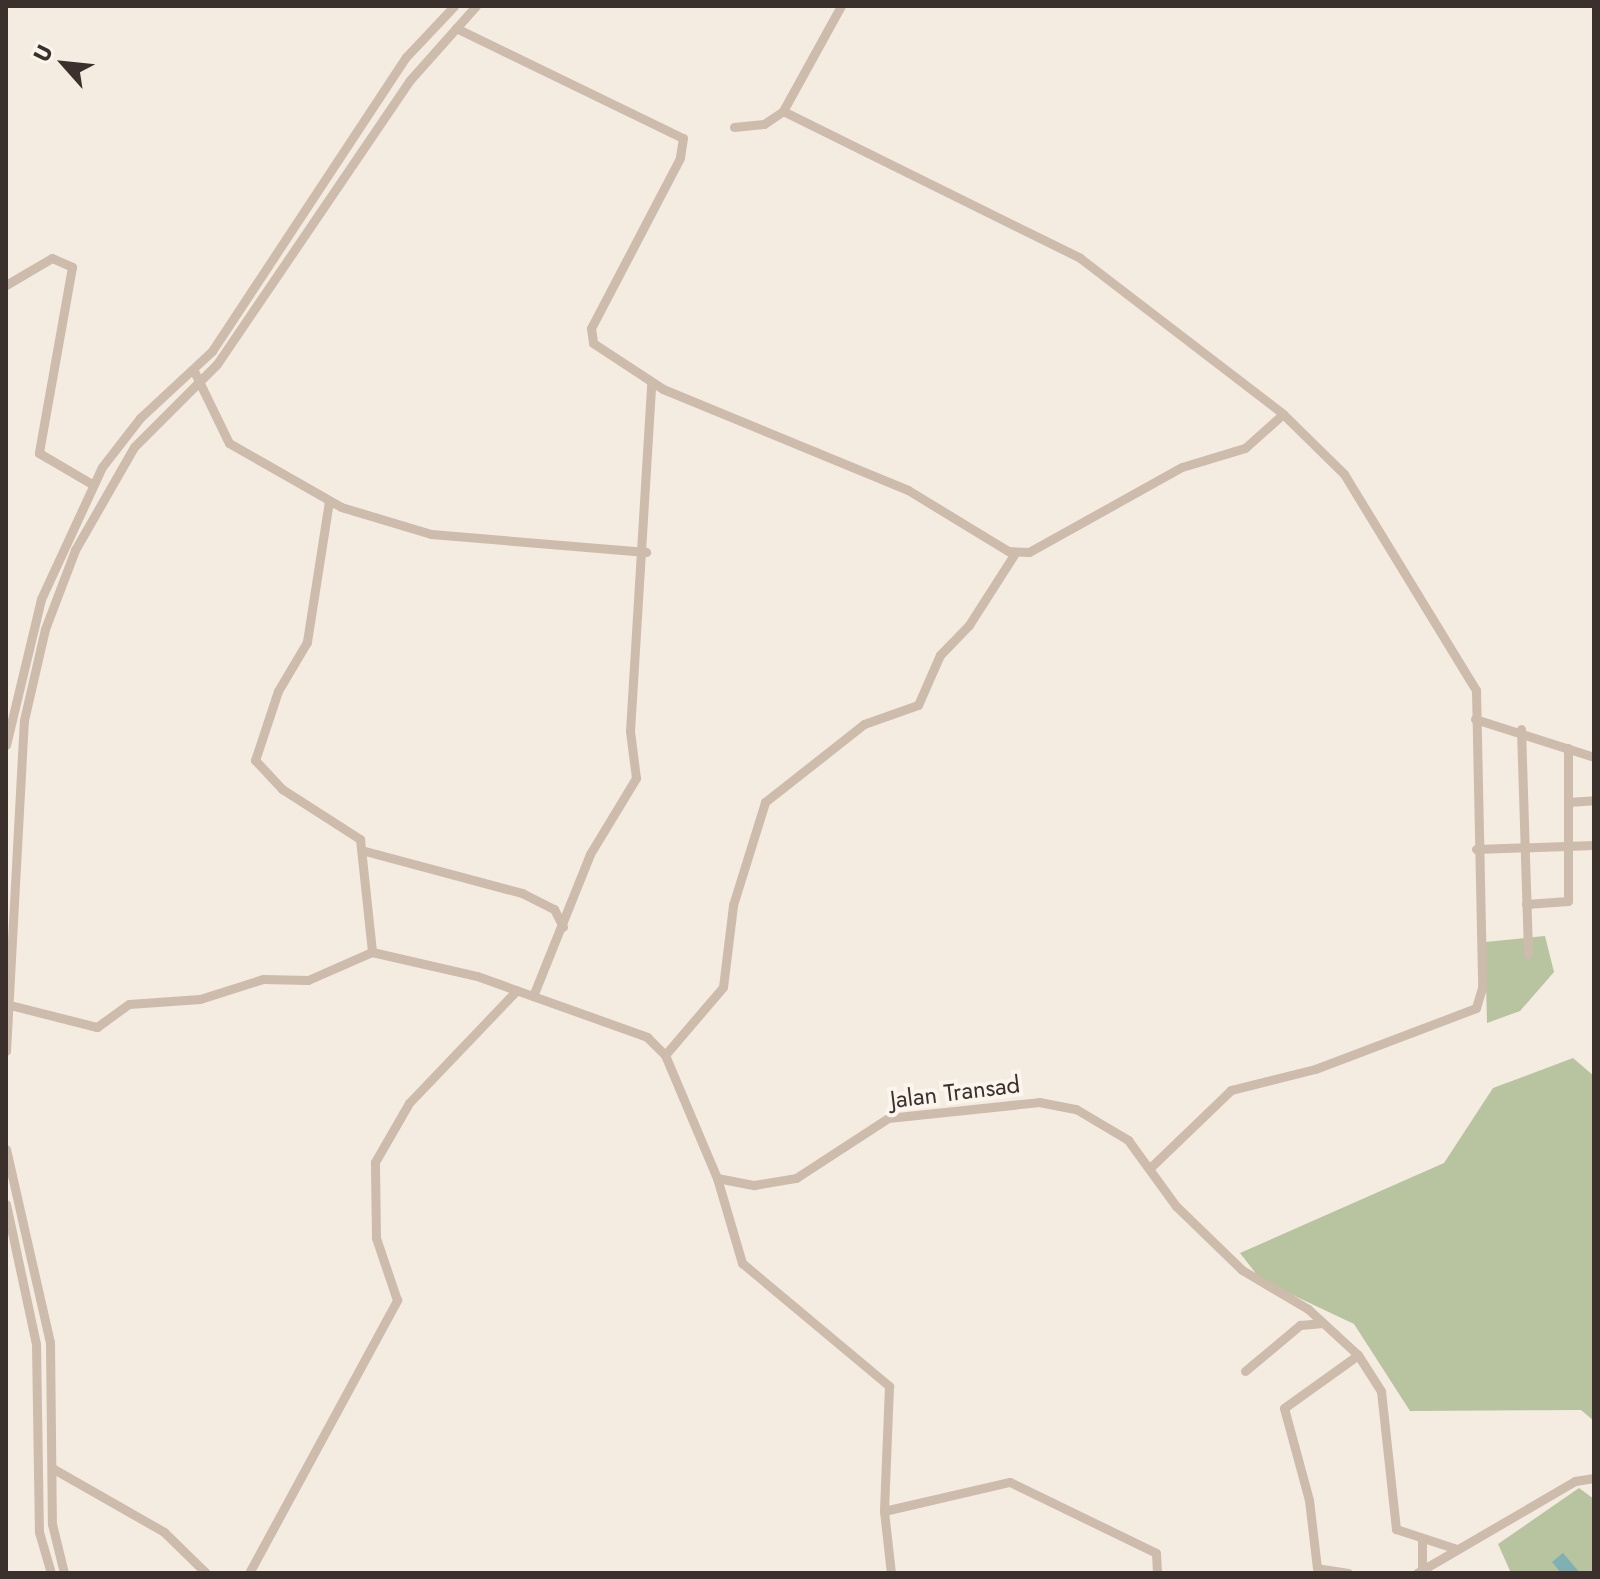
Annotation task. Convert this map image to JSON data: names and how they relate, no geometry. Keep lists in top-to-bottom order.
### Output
{
  "streets": {
    "street": ["Jalan Transad"]
  },
  "north": "top left"
}
